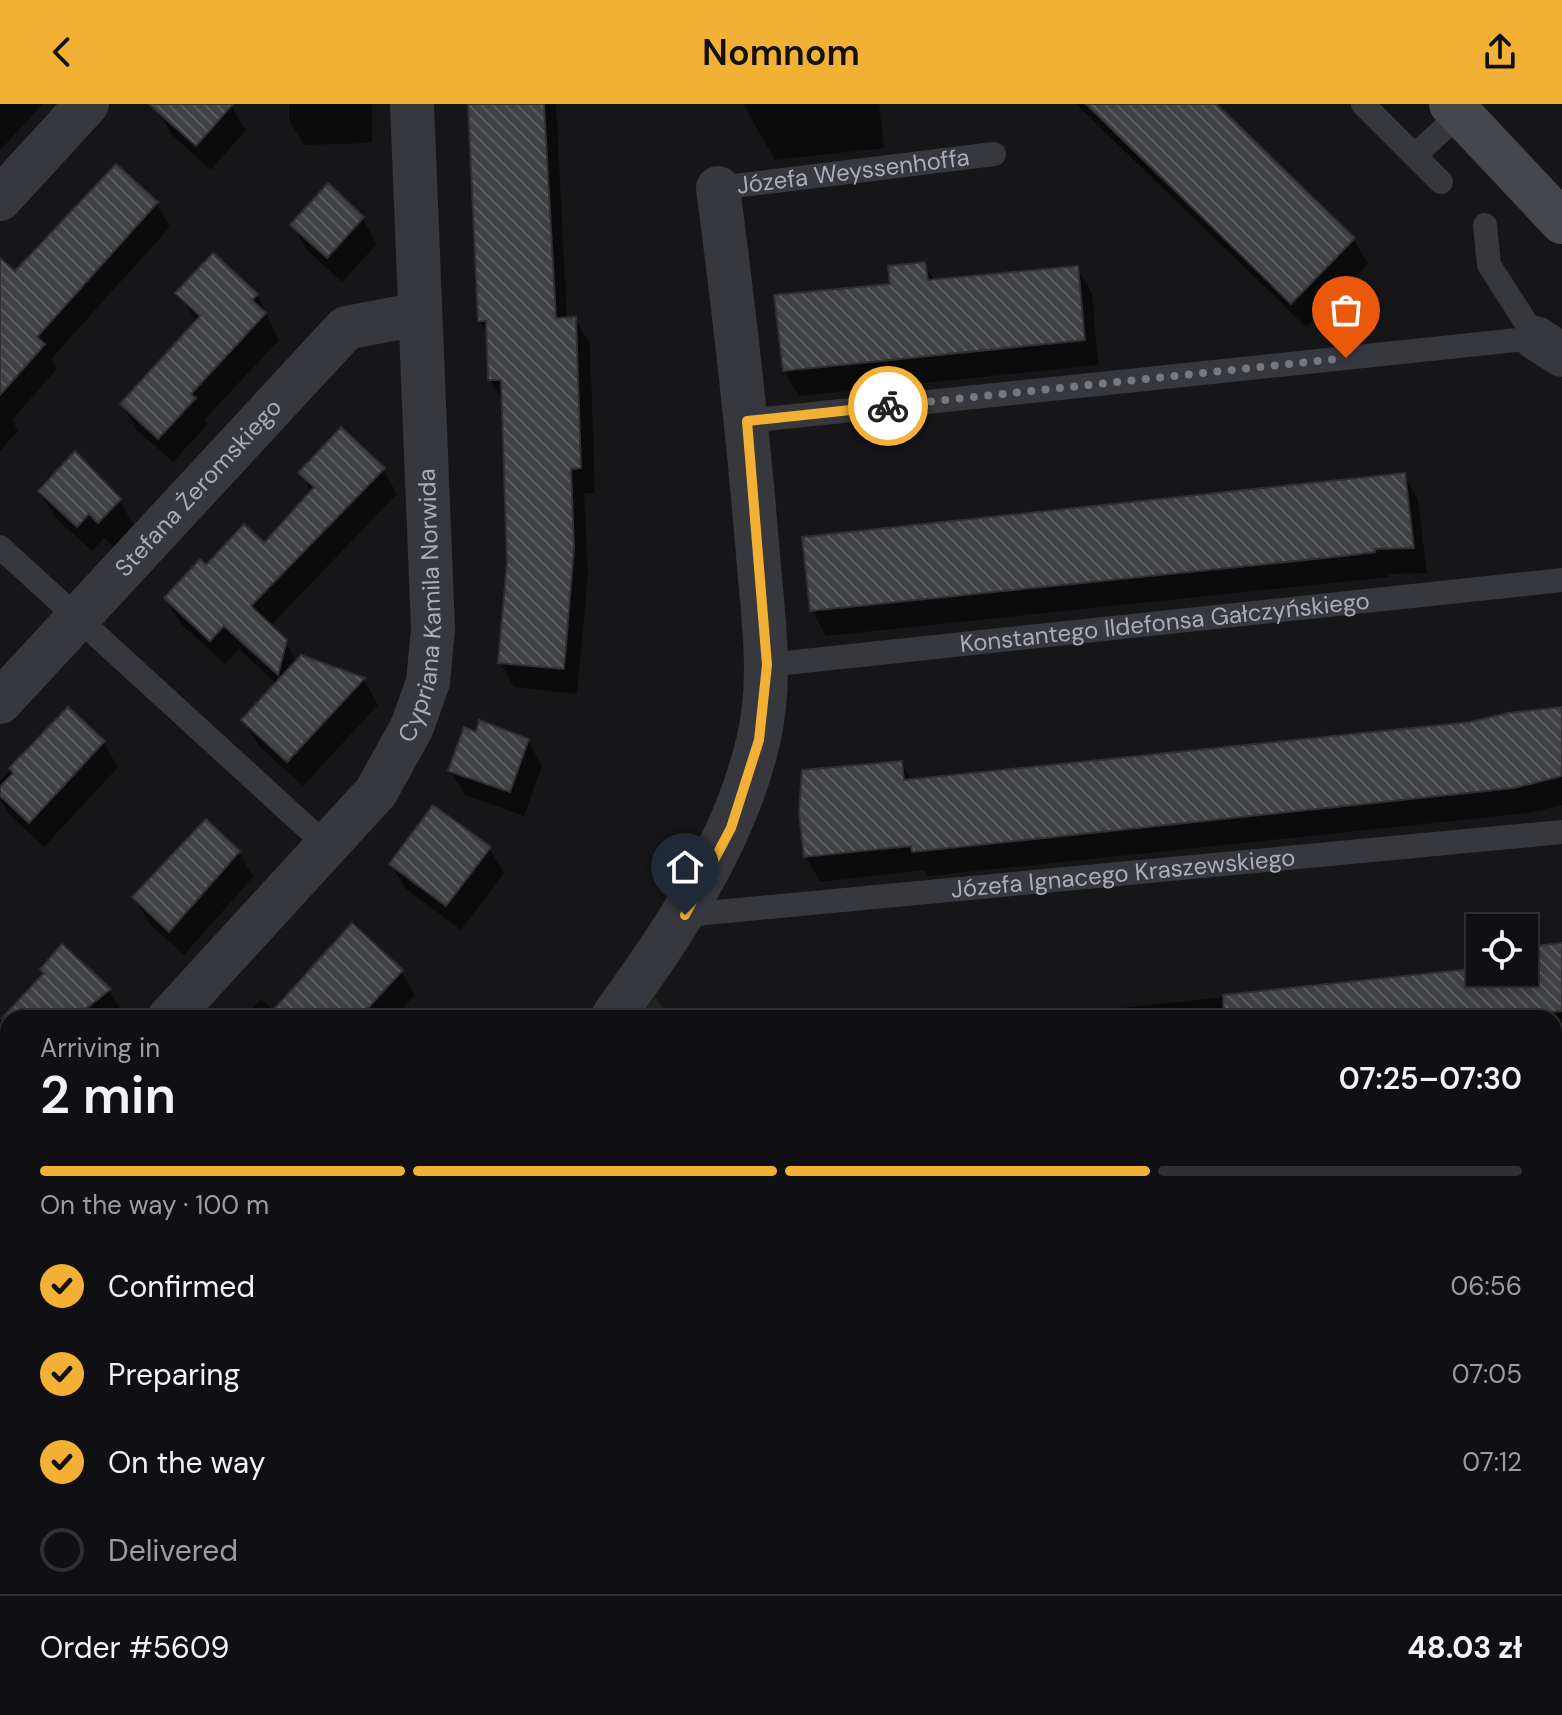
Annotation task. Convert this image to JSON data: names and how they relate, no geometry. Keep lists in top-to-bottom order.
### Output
{
  "streets": {
    "street": ["Józefa Weyssenhoffa", "Stefana Żeromskiego", "Cypriana Kamila Norwida"],
    "lane": ["Konstantego Ildefonsa Gałczyńskiego", "Józefa Ignacego Kraszewskiego"]
  },
  "crossings": [
    ["Józefa Weyssenhoffa", "Konstantego Ildefonsa Gałczyńskiego"],
    ["Józefa Weyssenhoffa", "Józefa Ignacego Kraszewskiego"],
    ["Stefana Żeromskiego", "Cypriana Kamila Norwida"]
  ],
  "page": {
    "header": "Nomnom",
    "heading": ["2 min", "Arriving in", "07:25–07:30"],
    "panel": ["Order #5609", "48.03 zł"],
    "bar": "On the way · 100 m",
    "list": [
      ["Confirmed", "06:56"],
      ["Preparing", "07:05"],
      ["On the way", "07:12"],
      "Delivered"
    ]
  }
}
